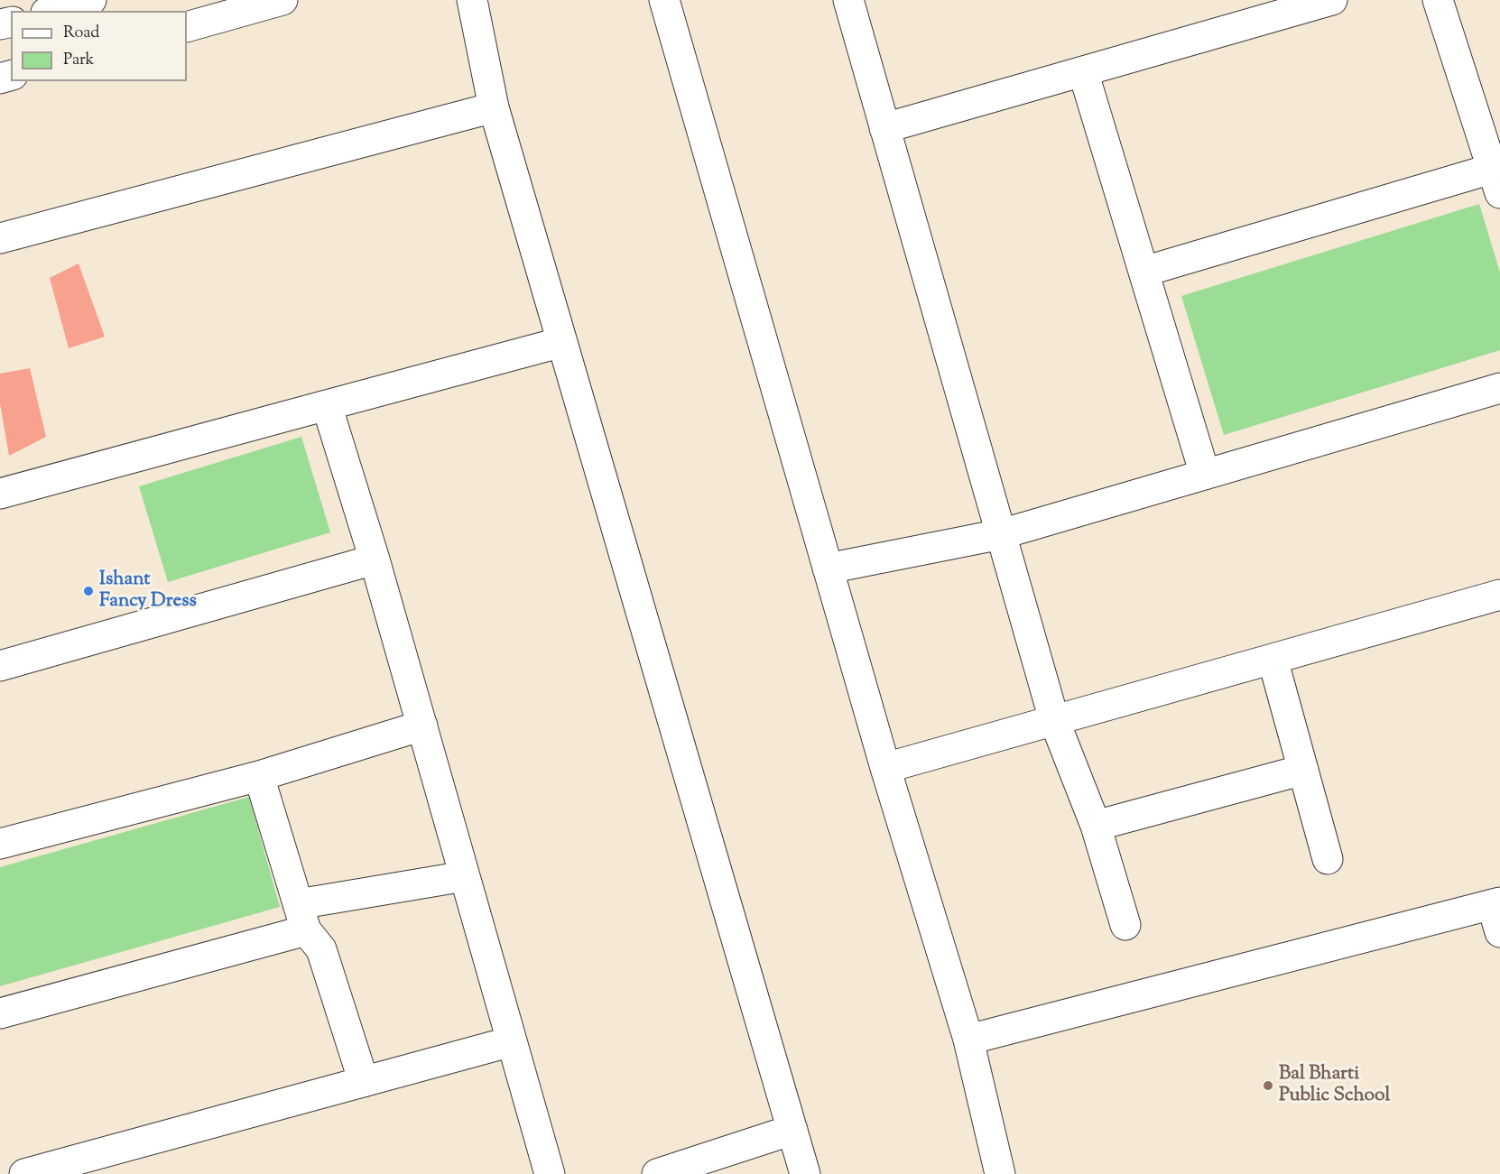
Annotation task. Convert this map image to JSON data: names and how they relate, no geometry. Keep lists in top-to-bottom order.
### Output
{
  "places": ["Ishant Fancy Dress", "Bal Bharti Public School"],
  "legend": ["Road", "Park"]
}
